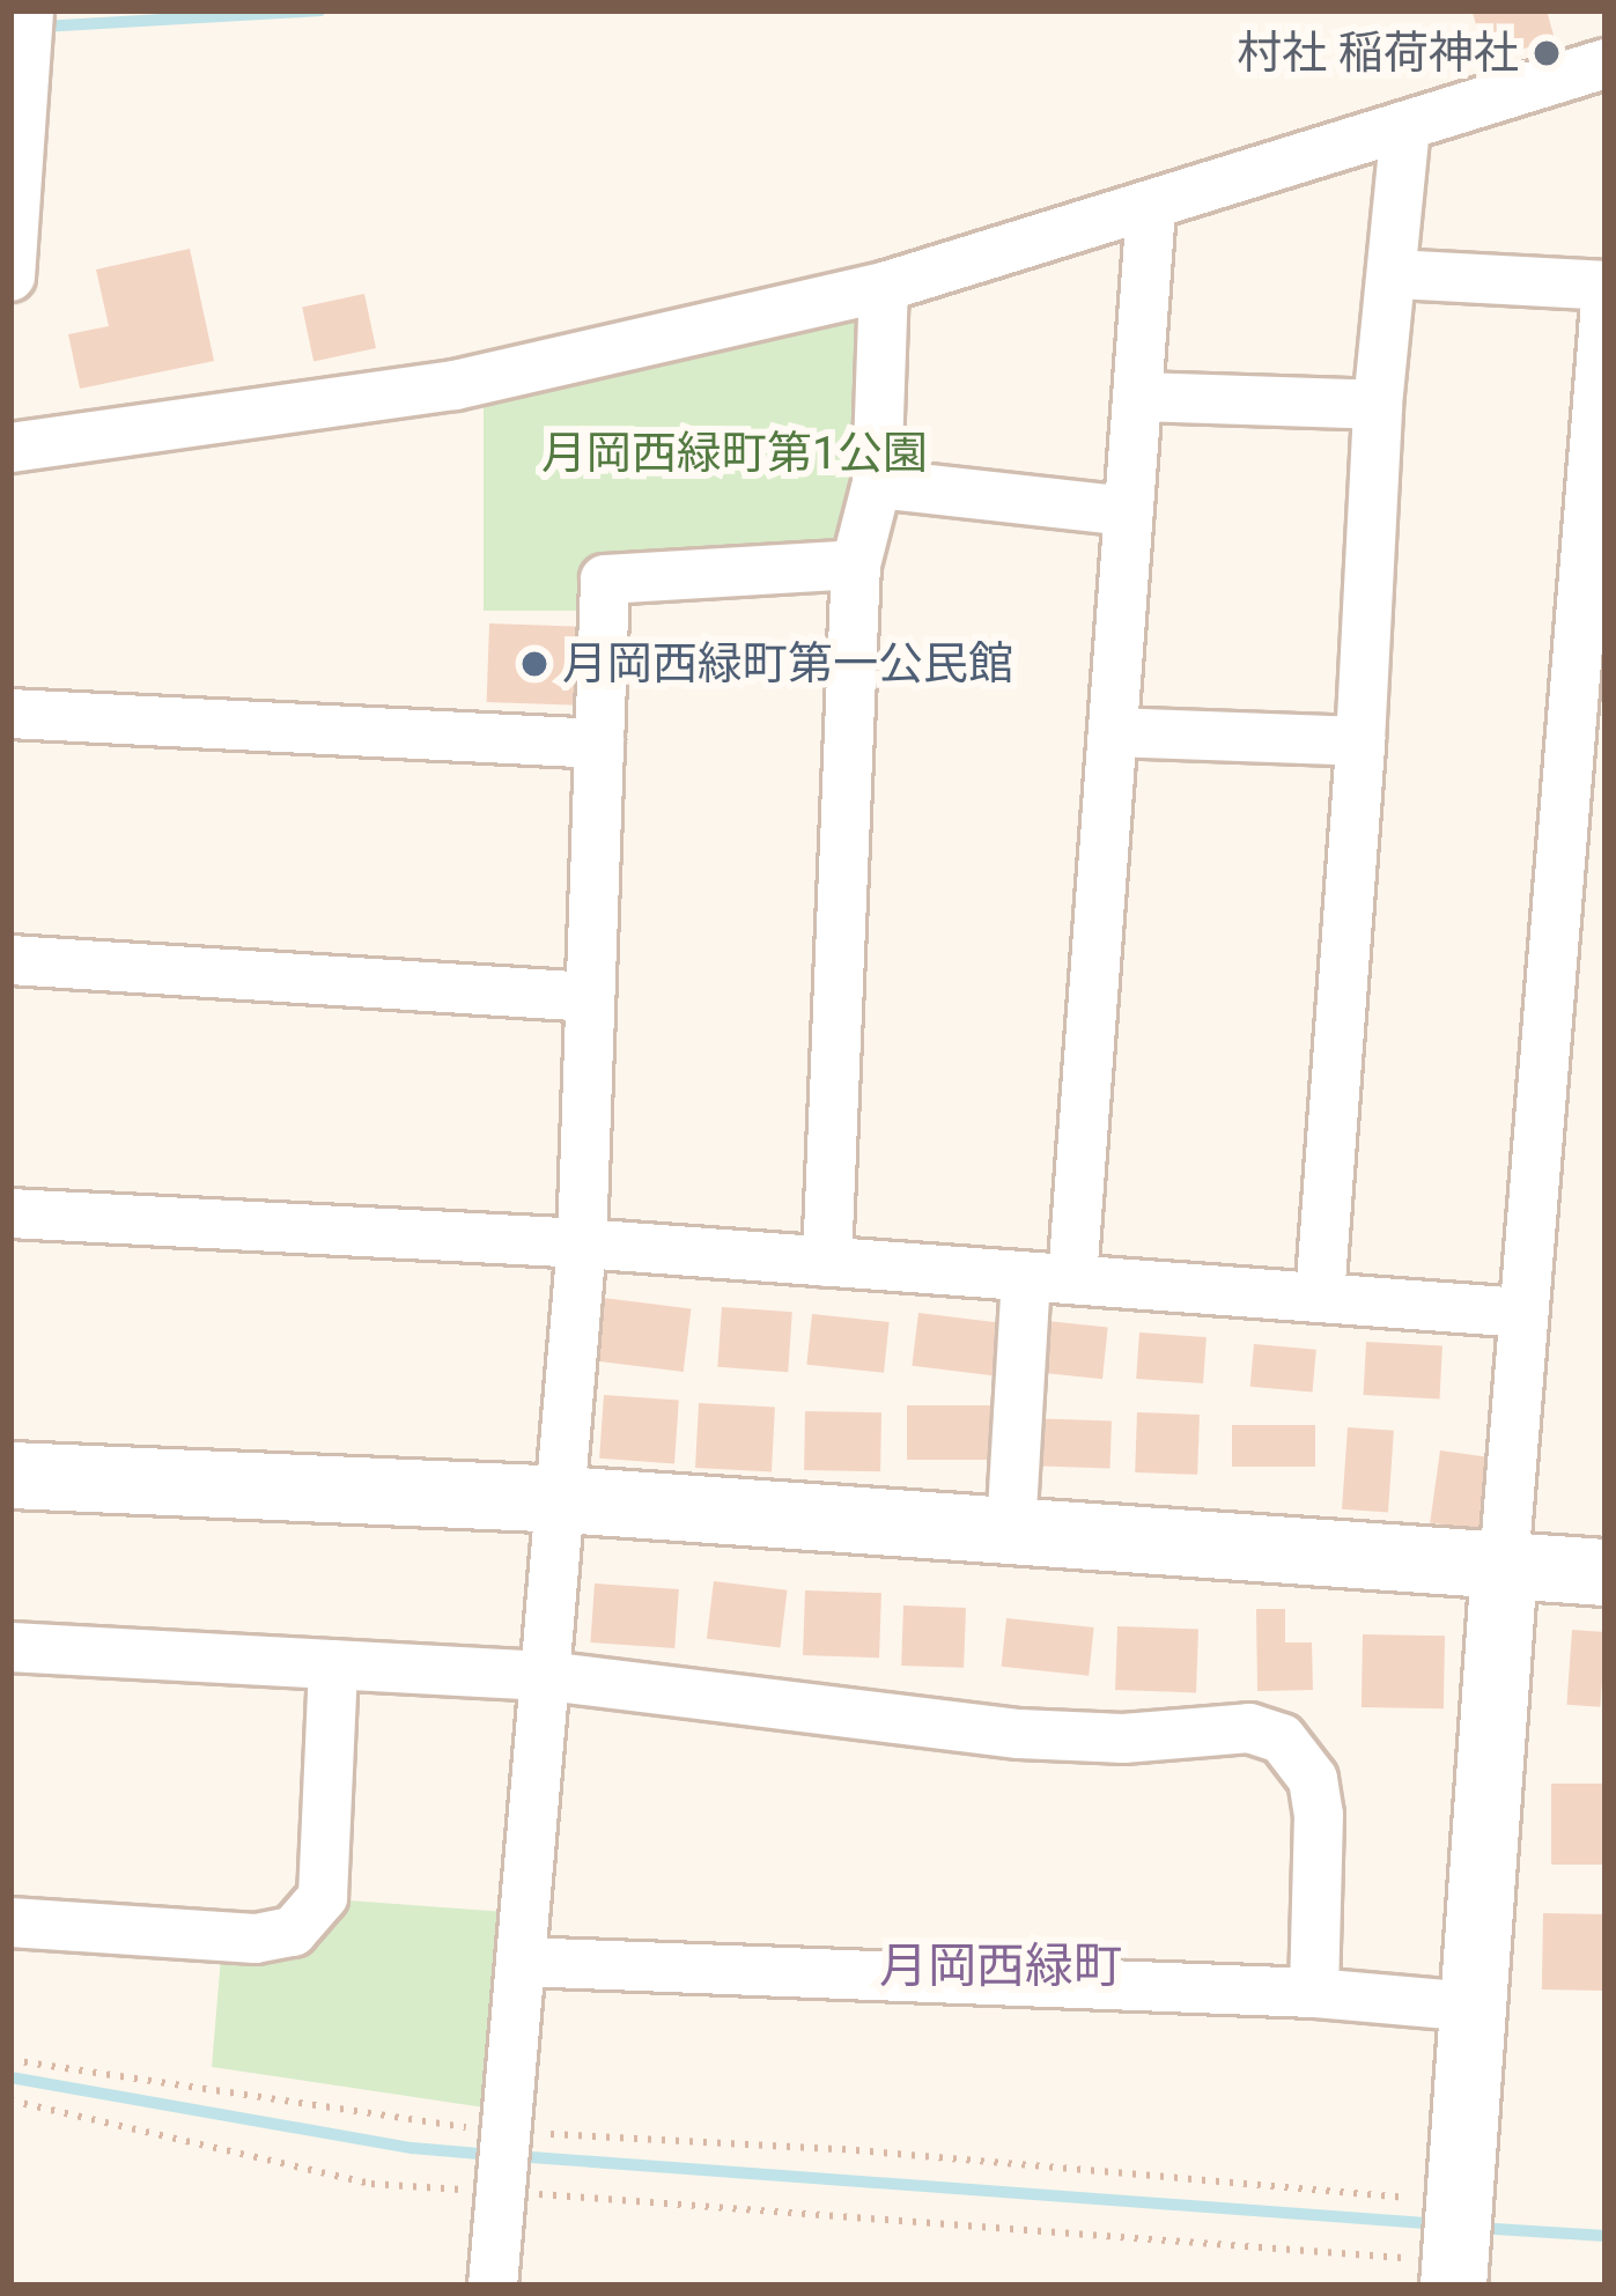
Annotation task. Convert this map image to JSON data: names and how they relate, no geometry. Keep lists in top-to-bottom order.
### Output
{
  "districts": ["月岡西緑町"],
  "parks": ["月岡西緑町第1公園"],
  "places": ["村社 稲荷神社", "月岡西緑町第一公民館"]
}
